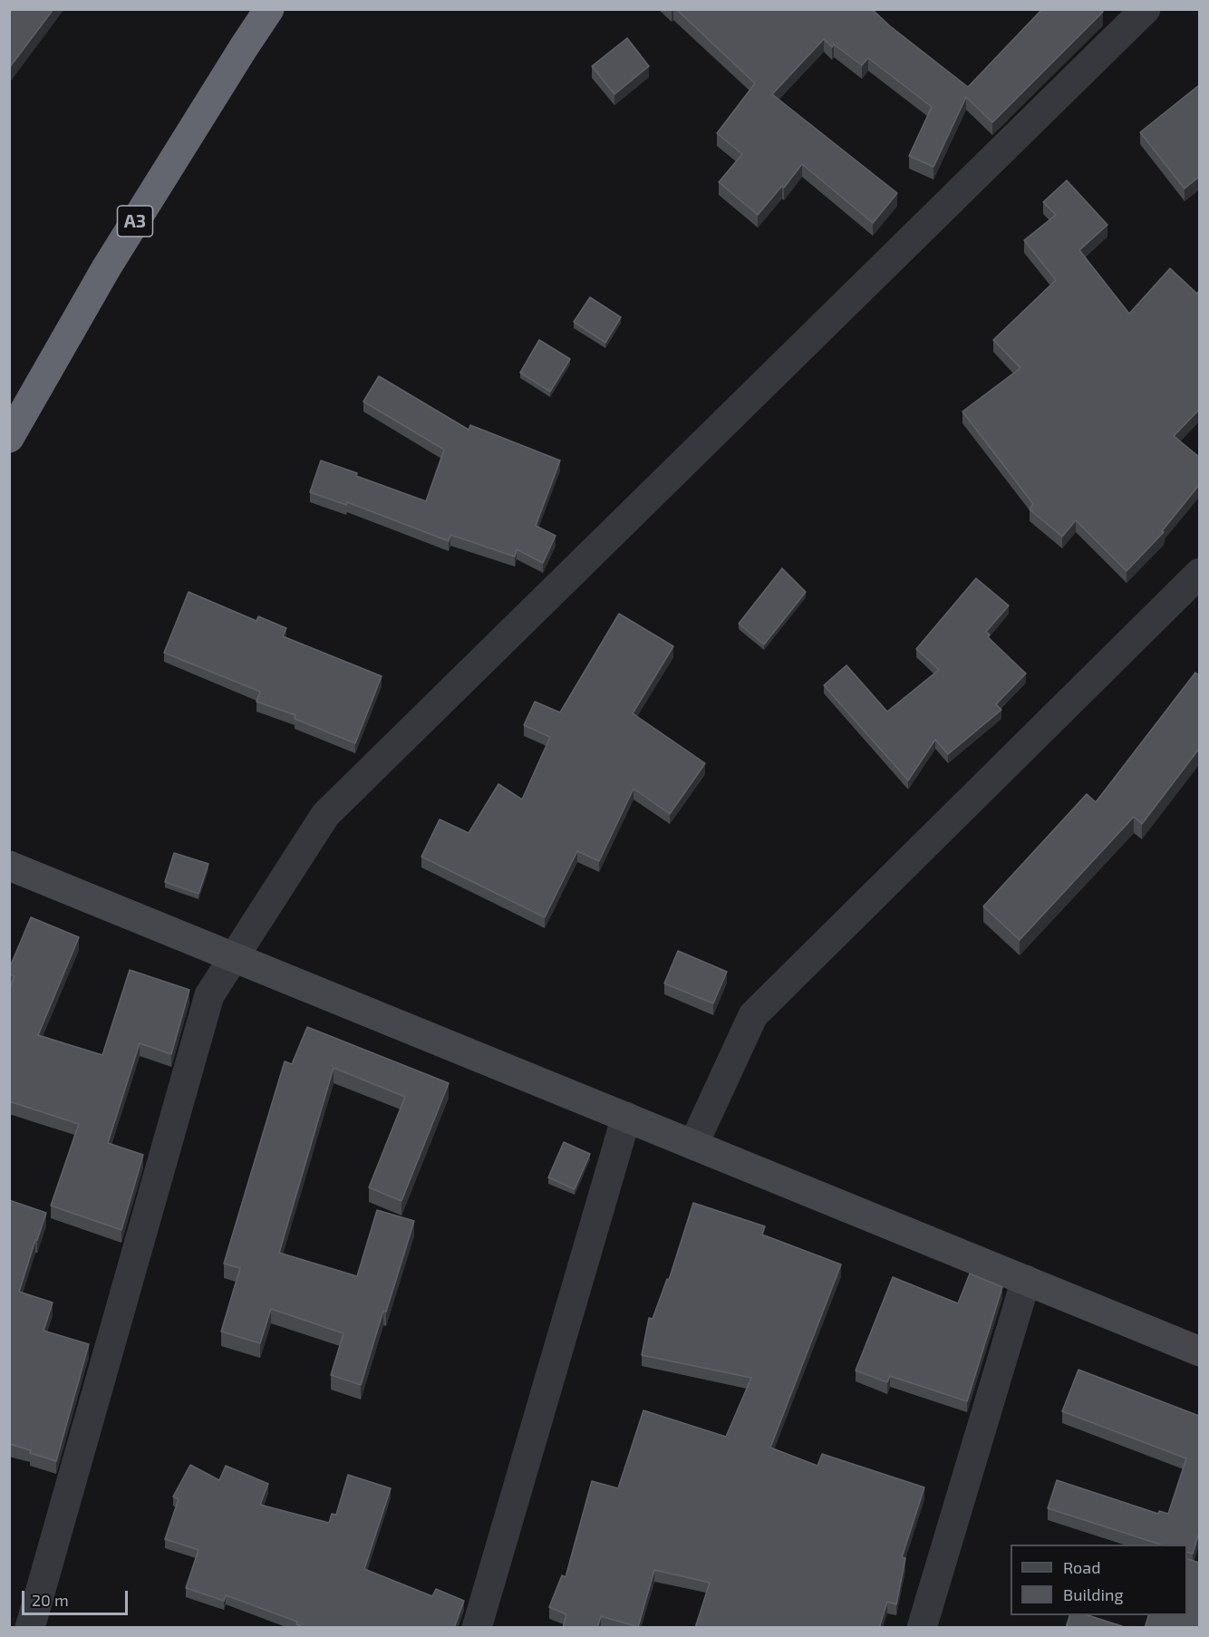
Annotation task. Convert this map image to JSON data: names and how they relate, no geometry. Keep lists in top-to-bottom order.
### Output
{
  "streets": {
    "highway": ["A3"]
  },
  "legend": ["Road", "Building"],
  "scale_bar": "20 m"
}
